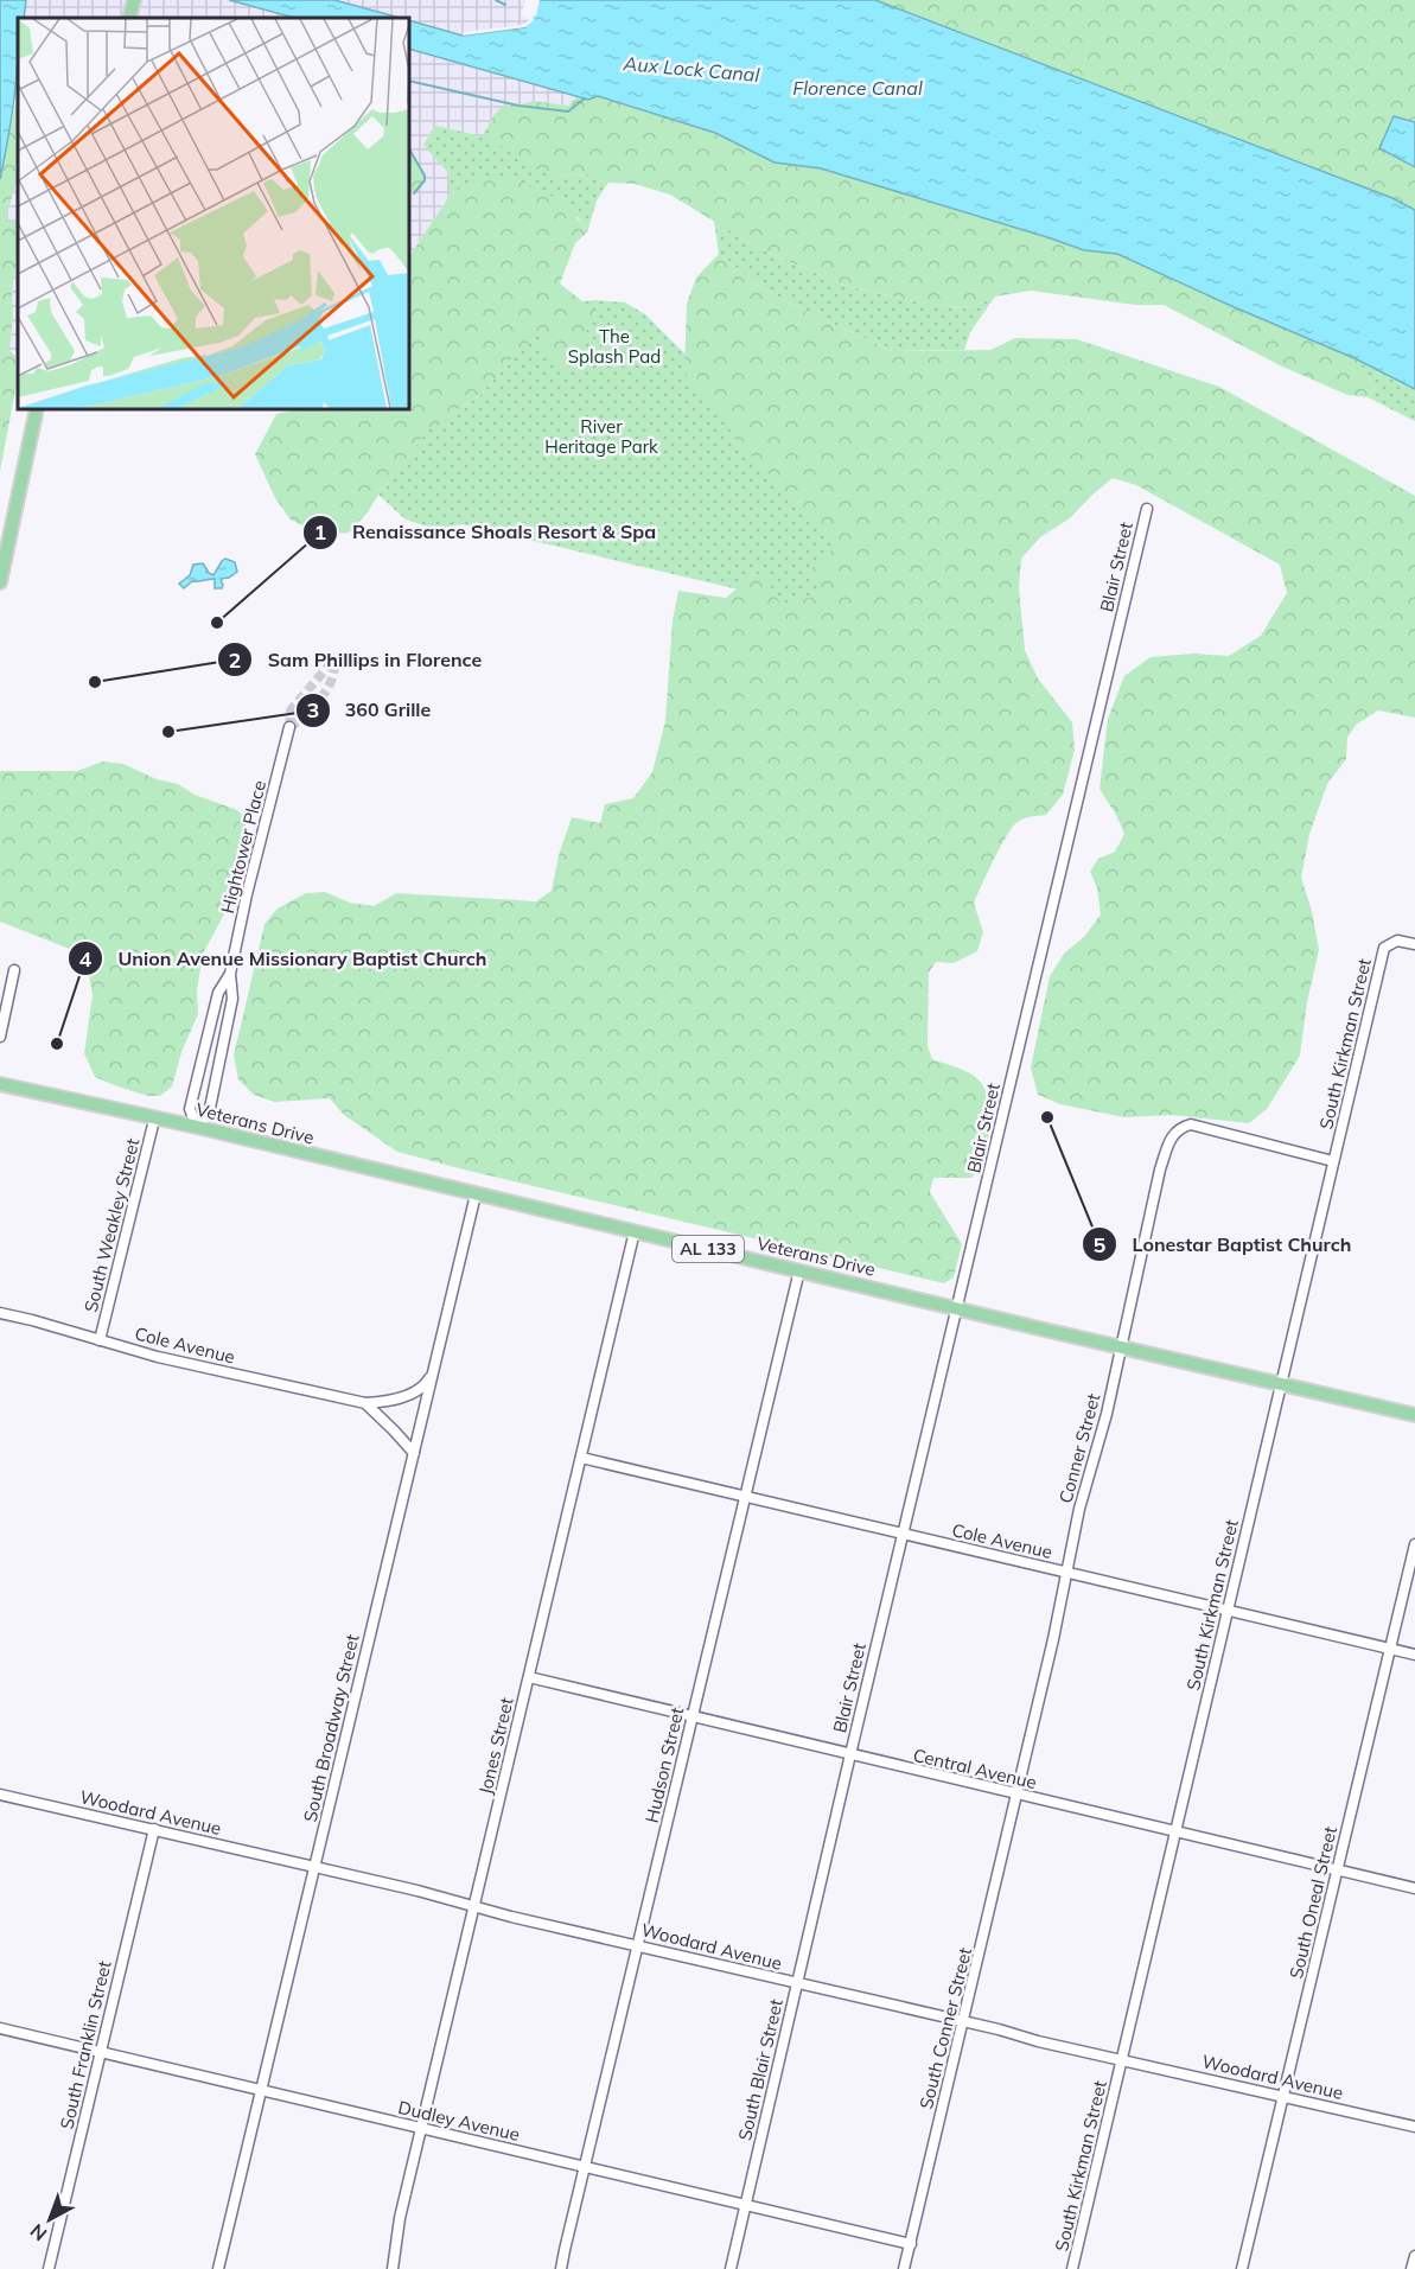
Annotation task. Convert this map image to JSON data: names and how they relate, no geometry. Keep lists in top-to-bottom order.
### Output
{
  "streets": {
    "main road": ["Veterans Drive", "AL 133"],
    "street": [
      "Blair Street",
      "Hightower Place",
      "South Kirkman Street",
      "South Weakley Street",
      "Cole Avenue",
      "Conner Street",
      "South Broadway Street",
      "Jones Street",
      "Hudson Street",
      "Central Avenue",
      "Woodard Avenue",
      "South Oneal Street",
      "South Conner Street",
      "South Franklin Street",
      "South Blair Street",
      "Dudley Avenue"
    ]
  },
  "crossings": [
    ["Blair Street", "Veterans Drive"],
    ["Blair Street", "Cole Avenue"],
    ["Blair Street", "Central Avenue"],
    ["Blair Street", "South Blair Street"],
    ["Hightower Place", "Veterans Drive"],
    ["South Kirkman Street", "Veterans Drive"],
    ["South Kirkman Street", "Cole Avenue"],
    ["South Kirkman Street", "Conner Street"],
    ["South Kirkman Street", "Central Avenue"],
    ["South Kirkman Street", "Woodard Avenue"],
    ["Veterans Drive", "South Weakley Street"],
    ["Veterans Drive", "Conner Street"],
    ["Veterans Drive", "South Broadway Street"],
    ["Veterans Drive", "Jones Street"],
    ["Veterans Drive", "Hudson Street"],
    ["South Weakley Street", "Cole Avenue"],
    ["Cole Avenue", "Conner Street"],
    ["Cole Avenue", "South Broadway Street"],
    ["Cole Avenue", "Jones Street"],
    ["Cole Avenue", "Hudson Street"],
    ["Cole Avenue", "South Oneal Street"],
    ["Conner Street", "Central Avenue"],
    ["Conner Street", "South Conner Street"],
    ["South Broadway Street", "Woodard Avenue"],
    ["South Broadway Street", "Dudley Avenue"],
    ["Jones Street", "Central Avenue"],
    ["Jones Street", "Woodard Avenue"],
    ["Jones Street", "Dudley Avenue"],
    ["Hudson Street", "Central Avenue"],
    ["Hudson Street", "Woodard Avenue"],
    ["Hudson Street", "Dudley Avenue"],
    ["Central Avenue", "South Oneal Street"],
    ["Central Avenue", "South Conner Street"],
    ["Central Avenue", "South Blair Street"],
    ["Woodard Avenue", "South Oneal Street"],
    ["Woodard Avenue", "South Conner Street"],
    ["Woodard Avenue", "South Franklin Street"],
    ["Woodard Avenue", "South Blair Street"],
    ["South Conner Street", "Dudley Avenue"],
    ["South Franklin Street", "Dudley Avenue"],
    ["South Blair Street", "Dudley Avenue"]
  ],
  "water": ["Aux Lock Canal", "Florence Canal"],
  "parks": ["The Splash Pad", "River Heritage Park"],
  "places": [
    "Renaissance Shoals Resort & Spa",
    "Sam Phillips in Florence",
    "360 Grille",
    "Union Avenue Missionary Baptist Church",
    "Lonestar Baptist Church"
  ],
  "north": "bottom left"
}
